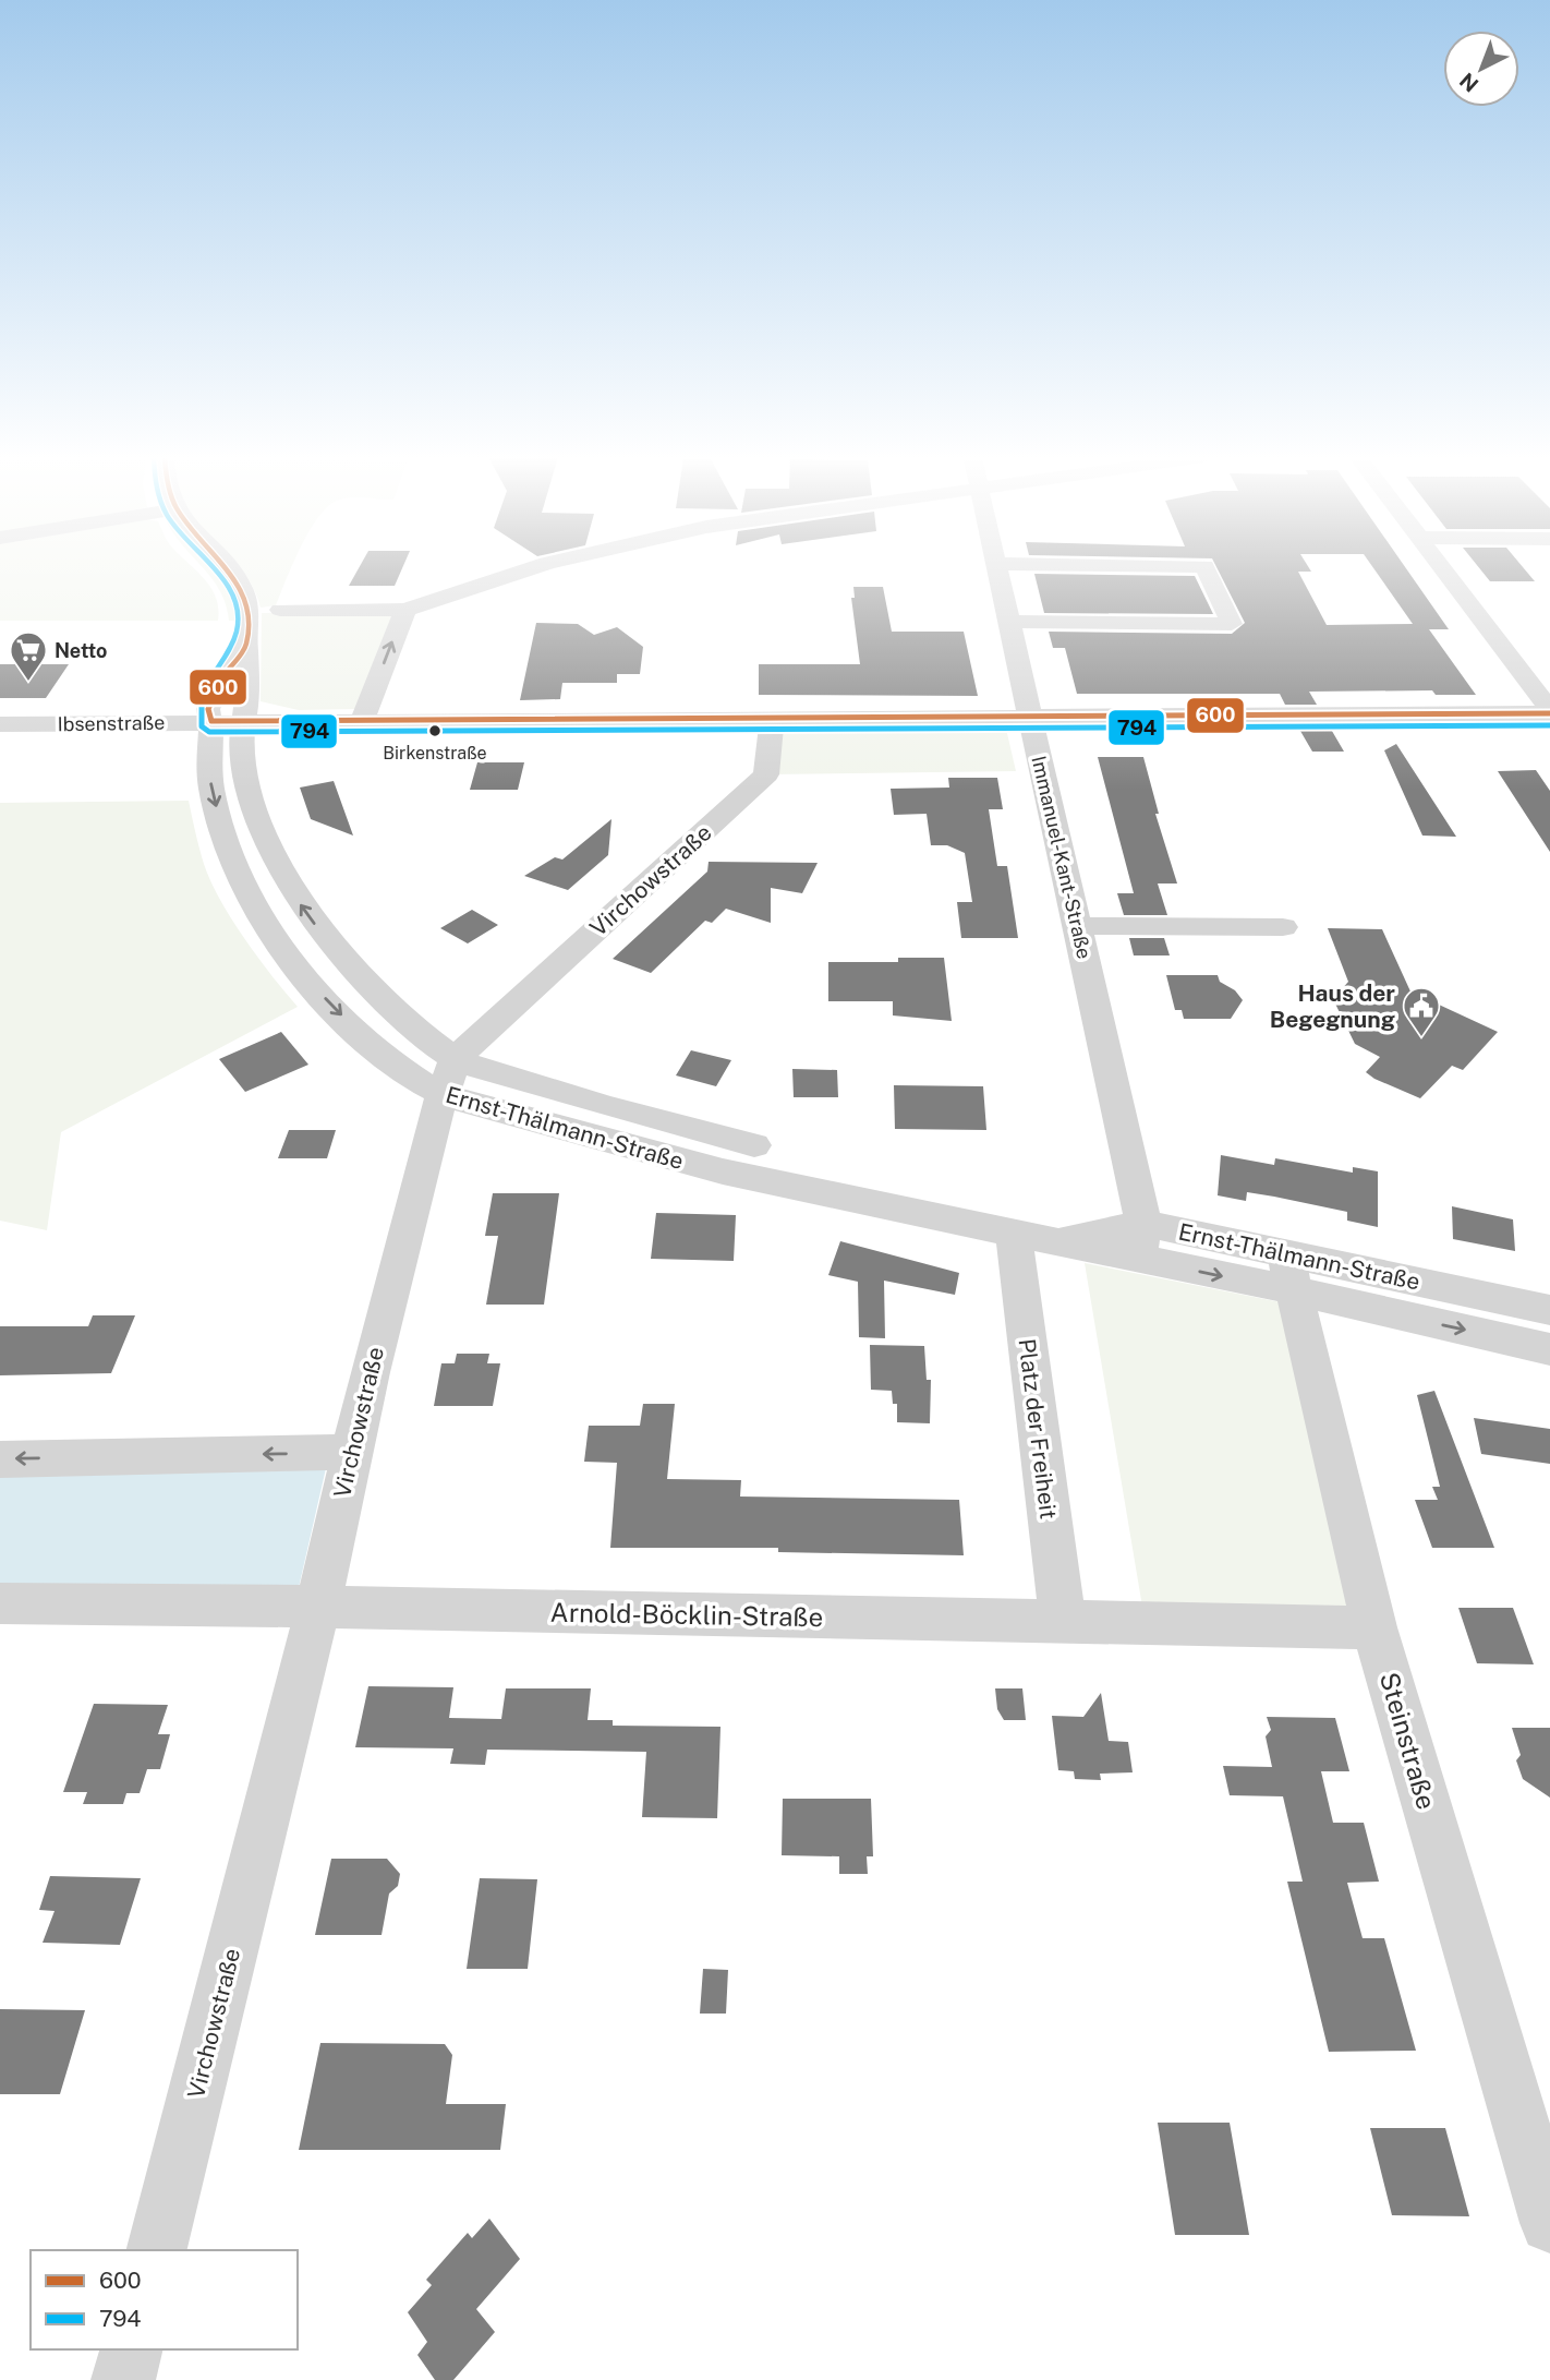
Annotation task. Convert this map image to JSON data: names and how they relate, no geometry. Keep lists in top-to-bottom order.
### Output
{
  "streets": {
    "street": [
      "Ibsenstraße",
      "Immanuel-Kant-Straße",
      "Virchowstraße",
      "Ernst-Thälmann-Straße",
      "Platz der Freiheit",
      "Arnold-Böcklin-Straße",
      "Steinstraße"
    ]
  },
  "crossings": [
    ["Ibsenstraße", "Immanuel-Kant-Straße"],
    ["Ibsenstraße", "Virchowstraße"],
    ["Ibsenstraße", "Ernst-Thälmann-Straße"],
    ["Immanuel-Kant-Straße", "Ernst-Thälmann-Straße"],
    ["Virchowstraße", "Ernst-Thälmann-Straße"],
    ["Virchowstraße", "Arnold-Böcklin-Straße"],
    ["Ernst-Thälmann-Straße", "Platz der Freiheit"],
    ["Ernst-Thälmann-Straße", "Steinstraße"],
    ["Platz der Freiheit", "Arnold-Böcklin-Straße"],
    ["Arnold-Böcklin-Straße", "Steinstraße"]
  ],
  "places": {
    "supermarket": ["Netto"],
    "other": ["Birkenstraße"],
    "public building": ["Haus der Begegnung"]
  },
  "lines": ["transit line 600", "transit line 794"],
  "legend": ["600", "794"],
  "north": "bottom left"
}
